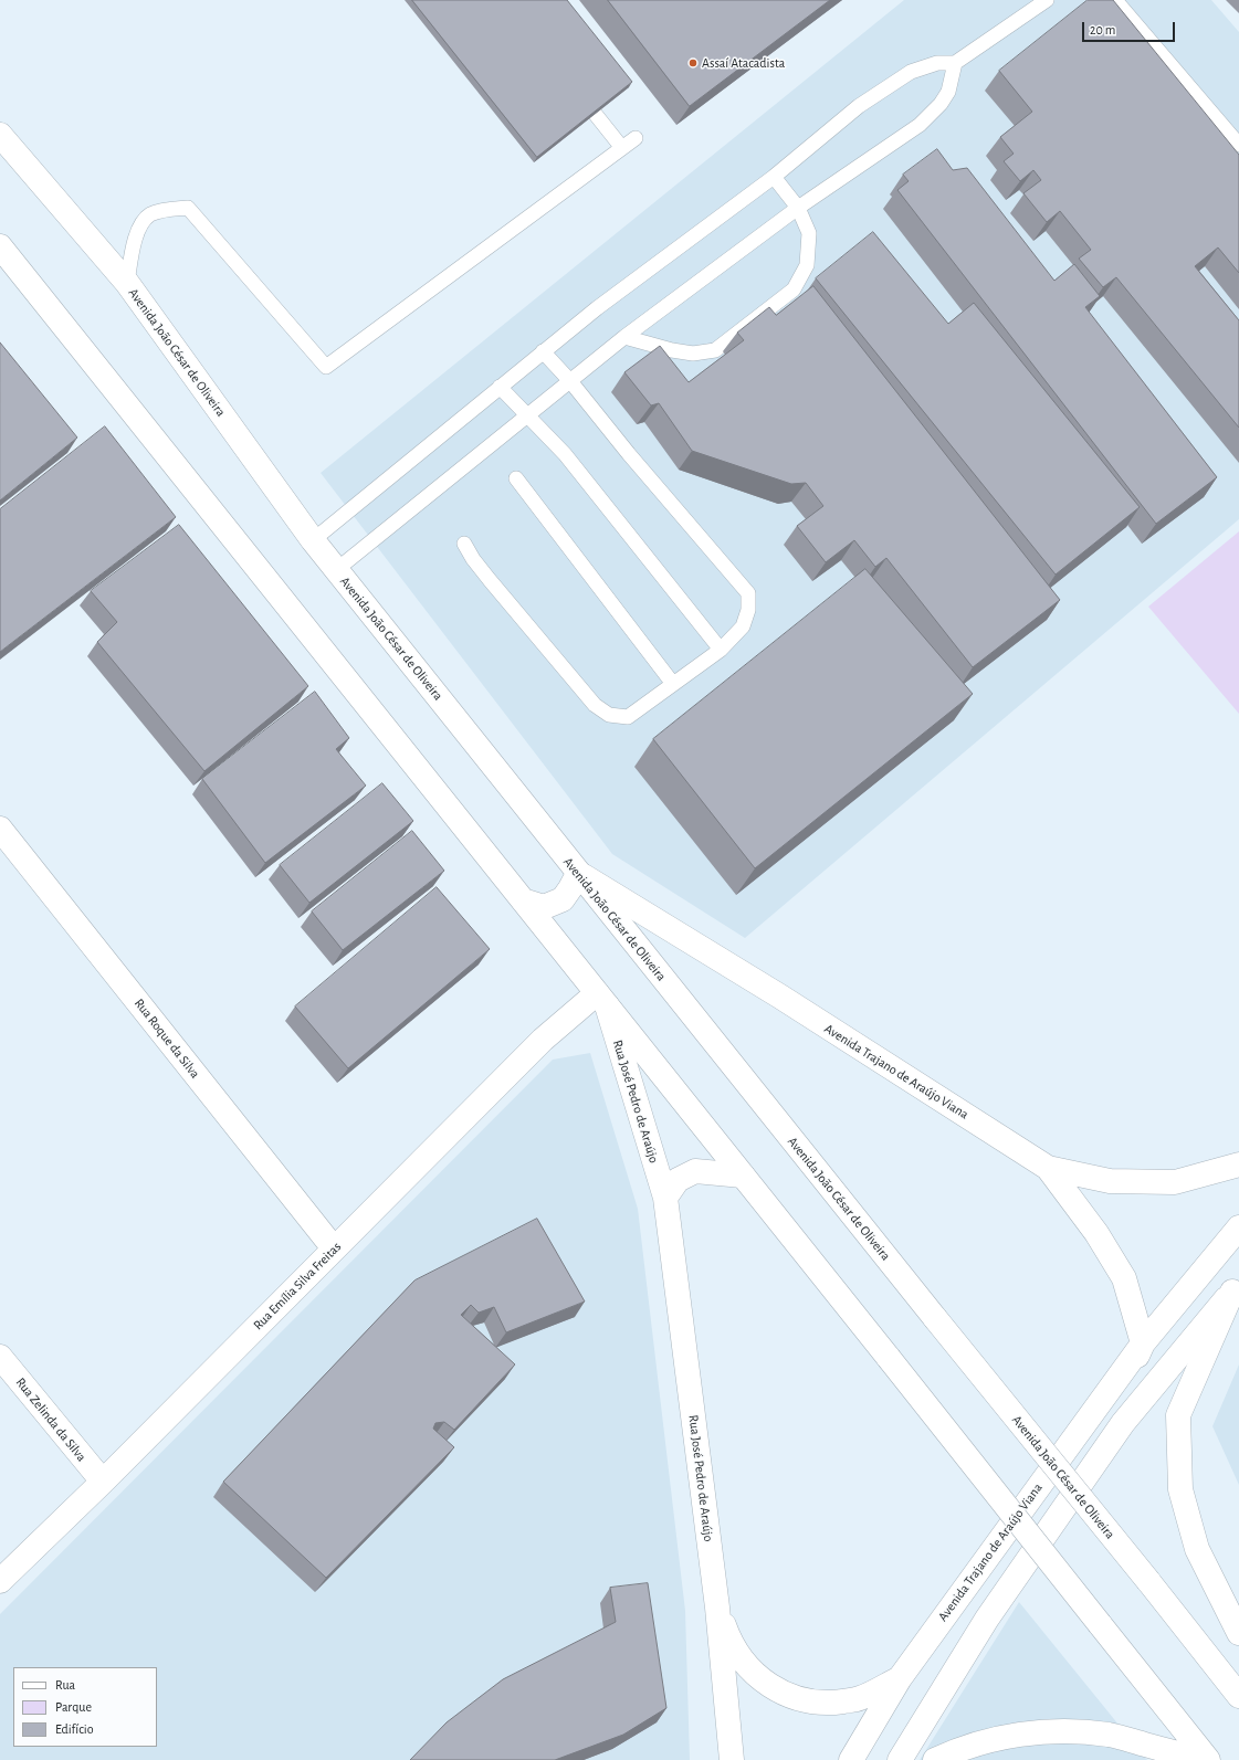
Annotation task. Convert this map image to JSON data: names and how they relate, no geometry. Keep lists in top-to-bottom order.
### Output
{
  "streets": {
    "street": [
      "Avenida João César de Oliveira",
      "Rua Roque da Silva",
      "Avenida Trajano de Araújo Viana",
      "Rua José Pedro de Araújo",
      "Rua Emília Silva Freitas",
      "Rua Zelinda da Silva"
    ]
  },
  "crossings": [
    ["Avenida João César de Oliveira", "Avenida Trajano de Araújo Viana"],
    ["Rua Roque da Silva", "Rua Emília Silva Freitas"],
    ["Rua José Pedro de Araújo", "Rua Emília Silva Freitas"],
    ["Rua Emília Silva Freitas", "Rua Zelinda da Silva"]
  ],
  "places": ["Assaí Atacadista"],
  "legend": ["Rua", "Parque", "Edifício"],
  "scale_bar": "20 m"
}
